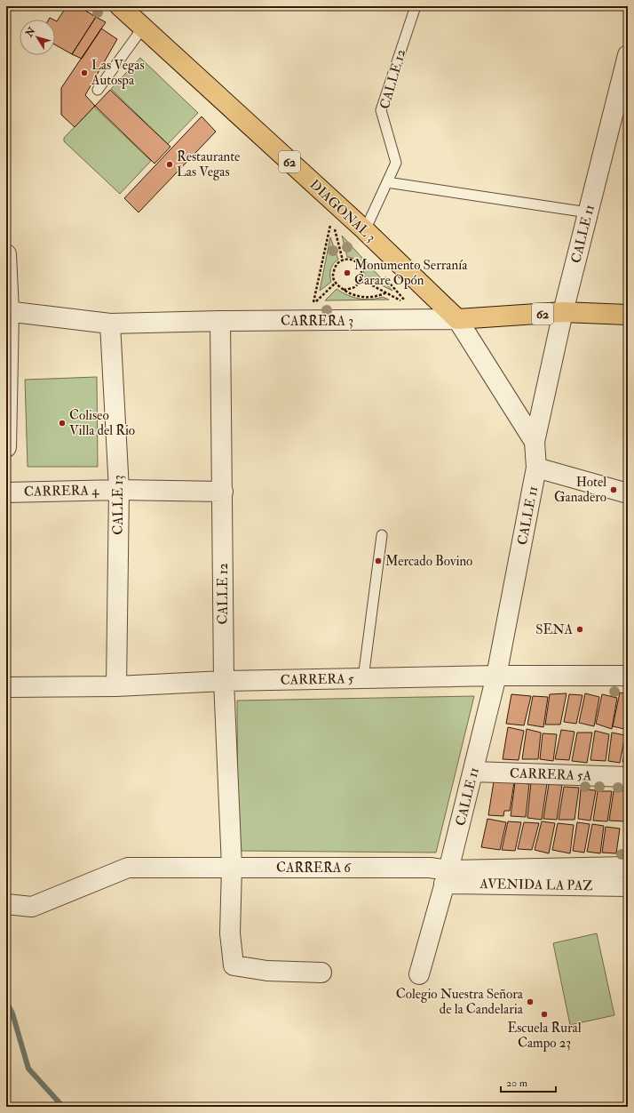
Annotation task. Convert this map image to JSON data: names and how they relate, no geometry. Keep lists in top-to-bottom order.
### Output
{
  "streets": {
    "main road": ["62", "DIAGONAL 3", "CARRERA 3"],
    "street": [
      "CALLE 12",
      "CALLE 11",
      "CARRERA 4",
      "CALLE 13",
      "CARRERA 5",
      "CARRERA 5A",
      "CARRERA 6",
      "AVENIDA LA PAZ"
    ]
  },
  "crossings": [
    ["CALLE 12", "DIAGONAL 3"],
    ["CALLE 12", "CARRERA 3"],
    ["CALLE 12", "CARRERA 4"],
    ["CALLE 12", "CARRERA 5"],
    ["CALLE 12", "CARRERA 6"],
    ["DIAGONAL 3", "CALLE 11"],
    ["DIAGONAL 3", "CARRERA 3"],
    ["CALLE 11", "CARRERA 3"],
    ["CALLE 11", "CARRERA 5"],
    ["CALLE 11", "CARRERA 5A"],
    ["CALLE 11", "CARRERA 6"],
    ["CALLE 11", "AVENIDA LA PAZ"],
    ["CARRERA 3", "CALLE 13"],
    ["CARRERA 4", "CALLE 13"],
    ["CALLE 13", "CARRERA 5"],
    ["CARRERA 6", "AVENIDA LA PAZ"]
  ],
  "places": [
    "Las Vegas Autospa",
    "Restaurante Las Vegas",
    "Monumento Serranía Carare Opón",
    "Coliseo Villa del Rio",
    "Hotel Ganadero",
    "Mercado Bovino",
    "SENA",
    "Colegio Nuestra Señora de la Candelaria",
    "Escuela Rural Campo 23"
  ],
  "scale_bar": "20 m",
  "north": "top left"
}
